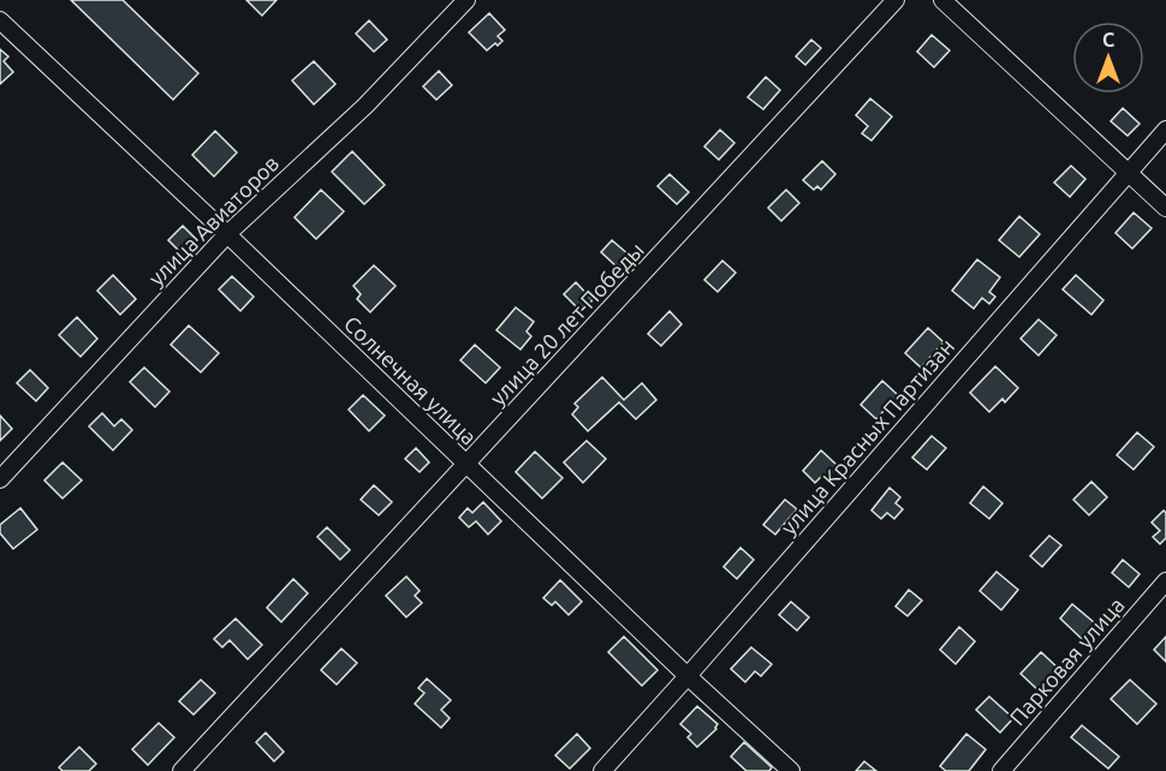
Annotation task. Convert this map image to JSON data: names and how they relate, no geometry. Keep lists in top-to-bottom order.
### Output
{
  "streets": {
    "street": [
      "улица Авиаторов",
      "улица 20 лет Победы",
      "Солнечная улица",
      "улица Красных Партизан",
      "Парковая улица"
    ]
  },
  "crossings": [
    ["улица Авиаторов", "Солнечная улица"],
    ["улица 20 лет Победы", "Солнечная улица"],
    ["Солнечная улица", "улица Красных Партизан"]
  ],
  "north": "top"
}
